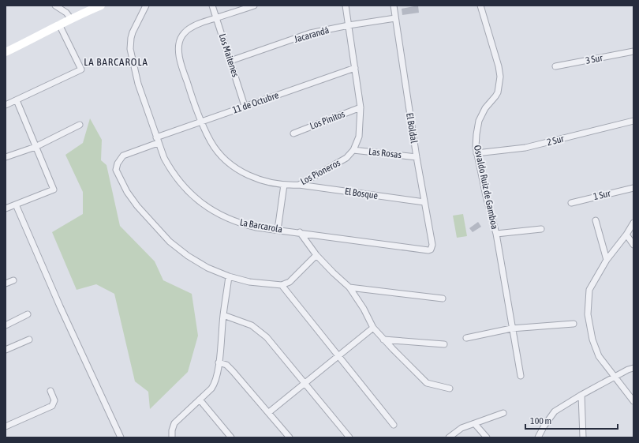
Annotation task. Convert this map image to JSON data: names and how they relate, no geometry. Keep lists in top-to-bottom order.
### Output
{
  "streets": {
    "street": [
      "Jacarandá",
      "Los Maitenes",
      "3 Sur",
      "11 de Octubre",
      "Los Pinitos",
      "El Boldal",
      "2 Sur",
      "Las Rosas",
      "Los Pioneros",
      "Osvaldo Ruiz de Gamboa",
      "El Bosque",
      "1 Sur",
      "La Barcarola"
    ]
  },
  "crossings": [
    ["Jacarandá", "Los Maitenes"],
    ["Jacarandá", "El Boldal"],
    ["Jacarandá", "Los Pioneros"],
    ["Los Maitenes", "11 de Octubre"],
    ["Los Maitenes", "Los Pioneros"],
    ["11 de Octubre", "Los Pioneros"],
    ["11 de Octubre", "La Barcarola"],
    ["Los Pinitos", "Los Pioneros"],
    ["El Boldal", "Las Rosas"],
    ["El Boldal", "El Bosque"],
    ["El Boldal", "La Barcarola"],
    ["2 Sur", "Osvaldo Ruiz de Gamboa"],
    ["Las Rosas", "Los Pioneros"],
    ["Los Pioneros", "El Bosque"]
  ],
  "districts": ["LA BARCAROLA"],
  "scale_bar": "100 m"
}
